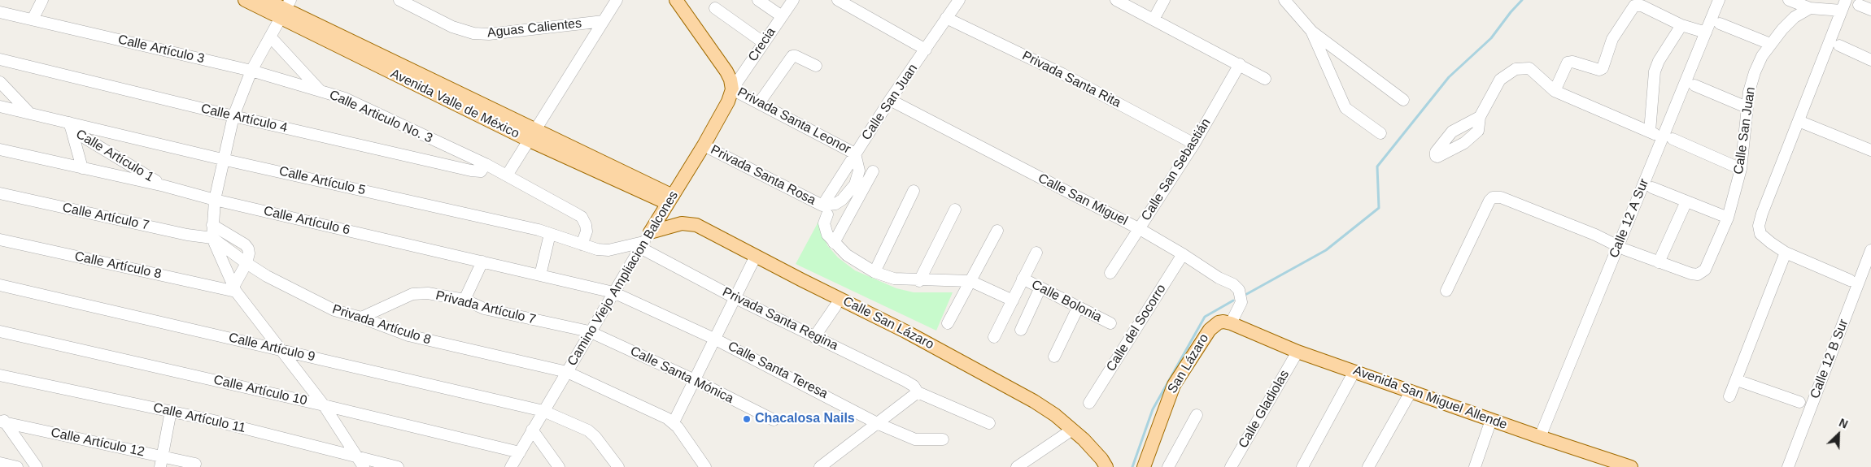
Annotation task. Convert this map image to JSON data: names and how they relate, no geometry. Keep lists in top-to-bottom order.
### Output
{
  "streets": {
    "main road": [
      "Avenida Valle de México",
      "Camino Viejo Ampliacion Balcones",
      "Calle San Lázaro",
      "San Lázaro",
      "Avenida San Miguel Allende"
    ],
    "street": [
      "Aguas Calientes",
      "Crecia",
      "Calle Artículo 3",
      "Privada Santa Rita",
      "Calle San Juan",
      "Calle Articulo No. 3",
      "Calle Artículo 4",
      "Privada Santa Leonor",
      "Calle Artículo 1",
      "Calle San Sebastián",
      "Privada Santa Rosa",
      "Calle Artículo 5",
      "Calle San Miguel",
      "Calle Artículo 7",
      "Calle 12 A Sur",
      "Calle Artículo 6",
      "Calle Artículo 8",
      "Calle Bolonia",
      "Privada Artículo 7",
      "Privada Santa Regina",
      "Privada Artículo 8",
      "Calle del Socorro",
      "Calle Artículo 9",
      "Calle 12 B Sur",
      "Calle Santa Teresa",
      "Calle Santa Mónica",
      "Calle Artículo 10",
      "Calle Gladiolas",
      "Calle Artículo 11",
      "Calle Artículo 12"
    ]
  },
  "crossings": [
    ["Crecia", "Privada Santa Leonor"],
    ["Crecia", "Camino Viejo Ampliacion Balcones"],
    ["Calle Artículo 3", "Calle Articulo No. 3"],
    ["Privada Santa Rita", "Calle San Juan"],
    ["Privada Santa Rita", "Calle San Sebastián"],
    ["Calle San Juan", "Privada Santa Leonor"],
    ["Calle San Juan", "Privada Santa Rosa"],
    ["Calle San Juan", "Calle San Miguel"],
    ["Avenida Valle de México", "Camino Viejo Ampliacion Balcones"],
    ["Calle Articulo No. 3", "Calle Artículo 4"],
    ["Privada Santa Leonor", "Camino Viejo Ampliacion Balcones"],
    ["Calle Artículo 1", "Calle Artículo 5"],
    ["Calle Artículo 1", "Calle Artículo 6"],
    ["Calle San Sebastián", "Calle San Miguel"],
    ["Privada Santa Rosa", "Camino Viejo Ampliacion Balcones"],
    ["Calle Artículo 5", "Camino Viejo Ampliacion Balcones"],
    ["Calle Artículo 5", "Privada Santa Regina"],
    ["Calle Artículo 5", "Calle San Lázaro"],
    ["Calle San Miguel", "Calle del Socorro"],
    ["Calle San Miguel", "San Lázaro"],
    ["Calle San Miguel", "Avenida San Miguel Allende"],
    ["Calle Artículo 7", "Privada Artículo 8"],
    ["Calle 12 A Sur", "Avenida San Miguel Allende"],
    ["Calle Artículo 6", "Camino Viejo Ampliacion Balcones"],
    ["Calle Artículo 6", "Calle Santa Teresa"],
    ["Camino Viejo Ampliacion Balcones", "Privada Artículo 7"],
    ["Camino Viejo Ampliacion Balcones", "Privada Santa Regina"],
    ["Camino Viejo Ampliacion Balcones", "Calle San Lázaro"],
    ["Camino Viejo Ampliacion Balcones", "Privada Artículo 8"],
    ["Camino Viejo Ampliacion Balcones", "Calle Artículo 9"],
    ["Camino Viejo Ampliacion Balcones", "Calle Santa Teresa"],
    ["Camino Viejo Ampliacion Balcones", "Calle Santa Mónica"],
    ["Camino Viejo Ampliacion Balcones", "Calle Artículo 10"],
    ["Privada Artículo 7", "Privada Artículo 8"],
    ["Privada Artículo 7", "Calle Santa Mónica"],
    ["Privada Santa Regina", "Calle San Lázaro"],
    ["San Lázaro", "Avenida San Miguel Allende"],
    ["Avenida San Miguel Allende", "Calle Gladiolas"]
  ],
  "places": ["Chacalosa Nails"],
  "north": "top right"
}
